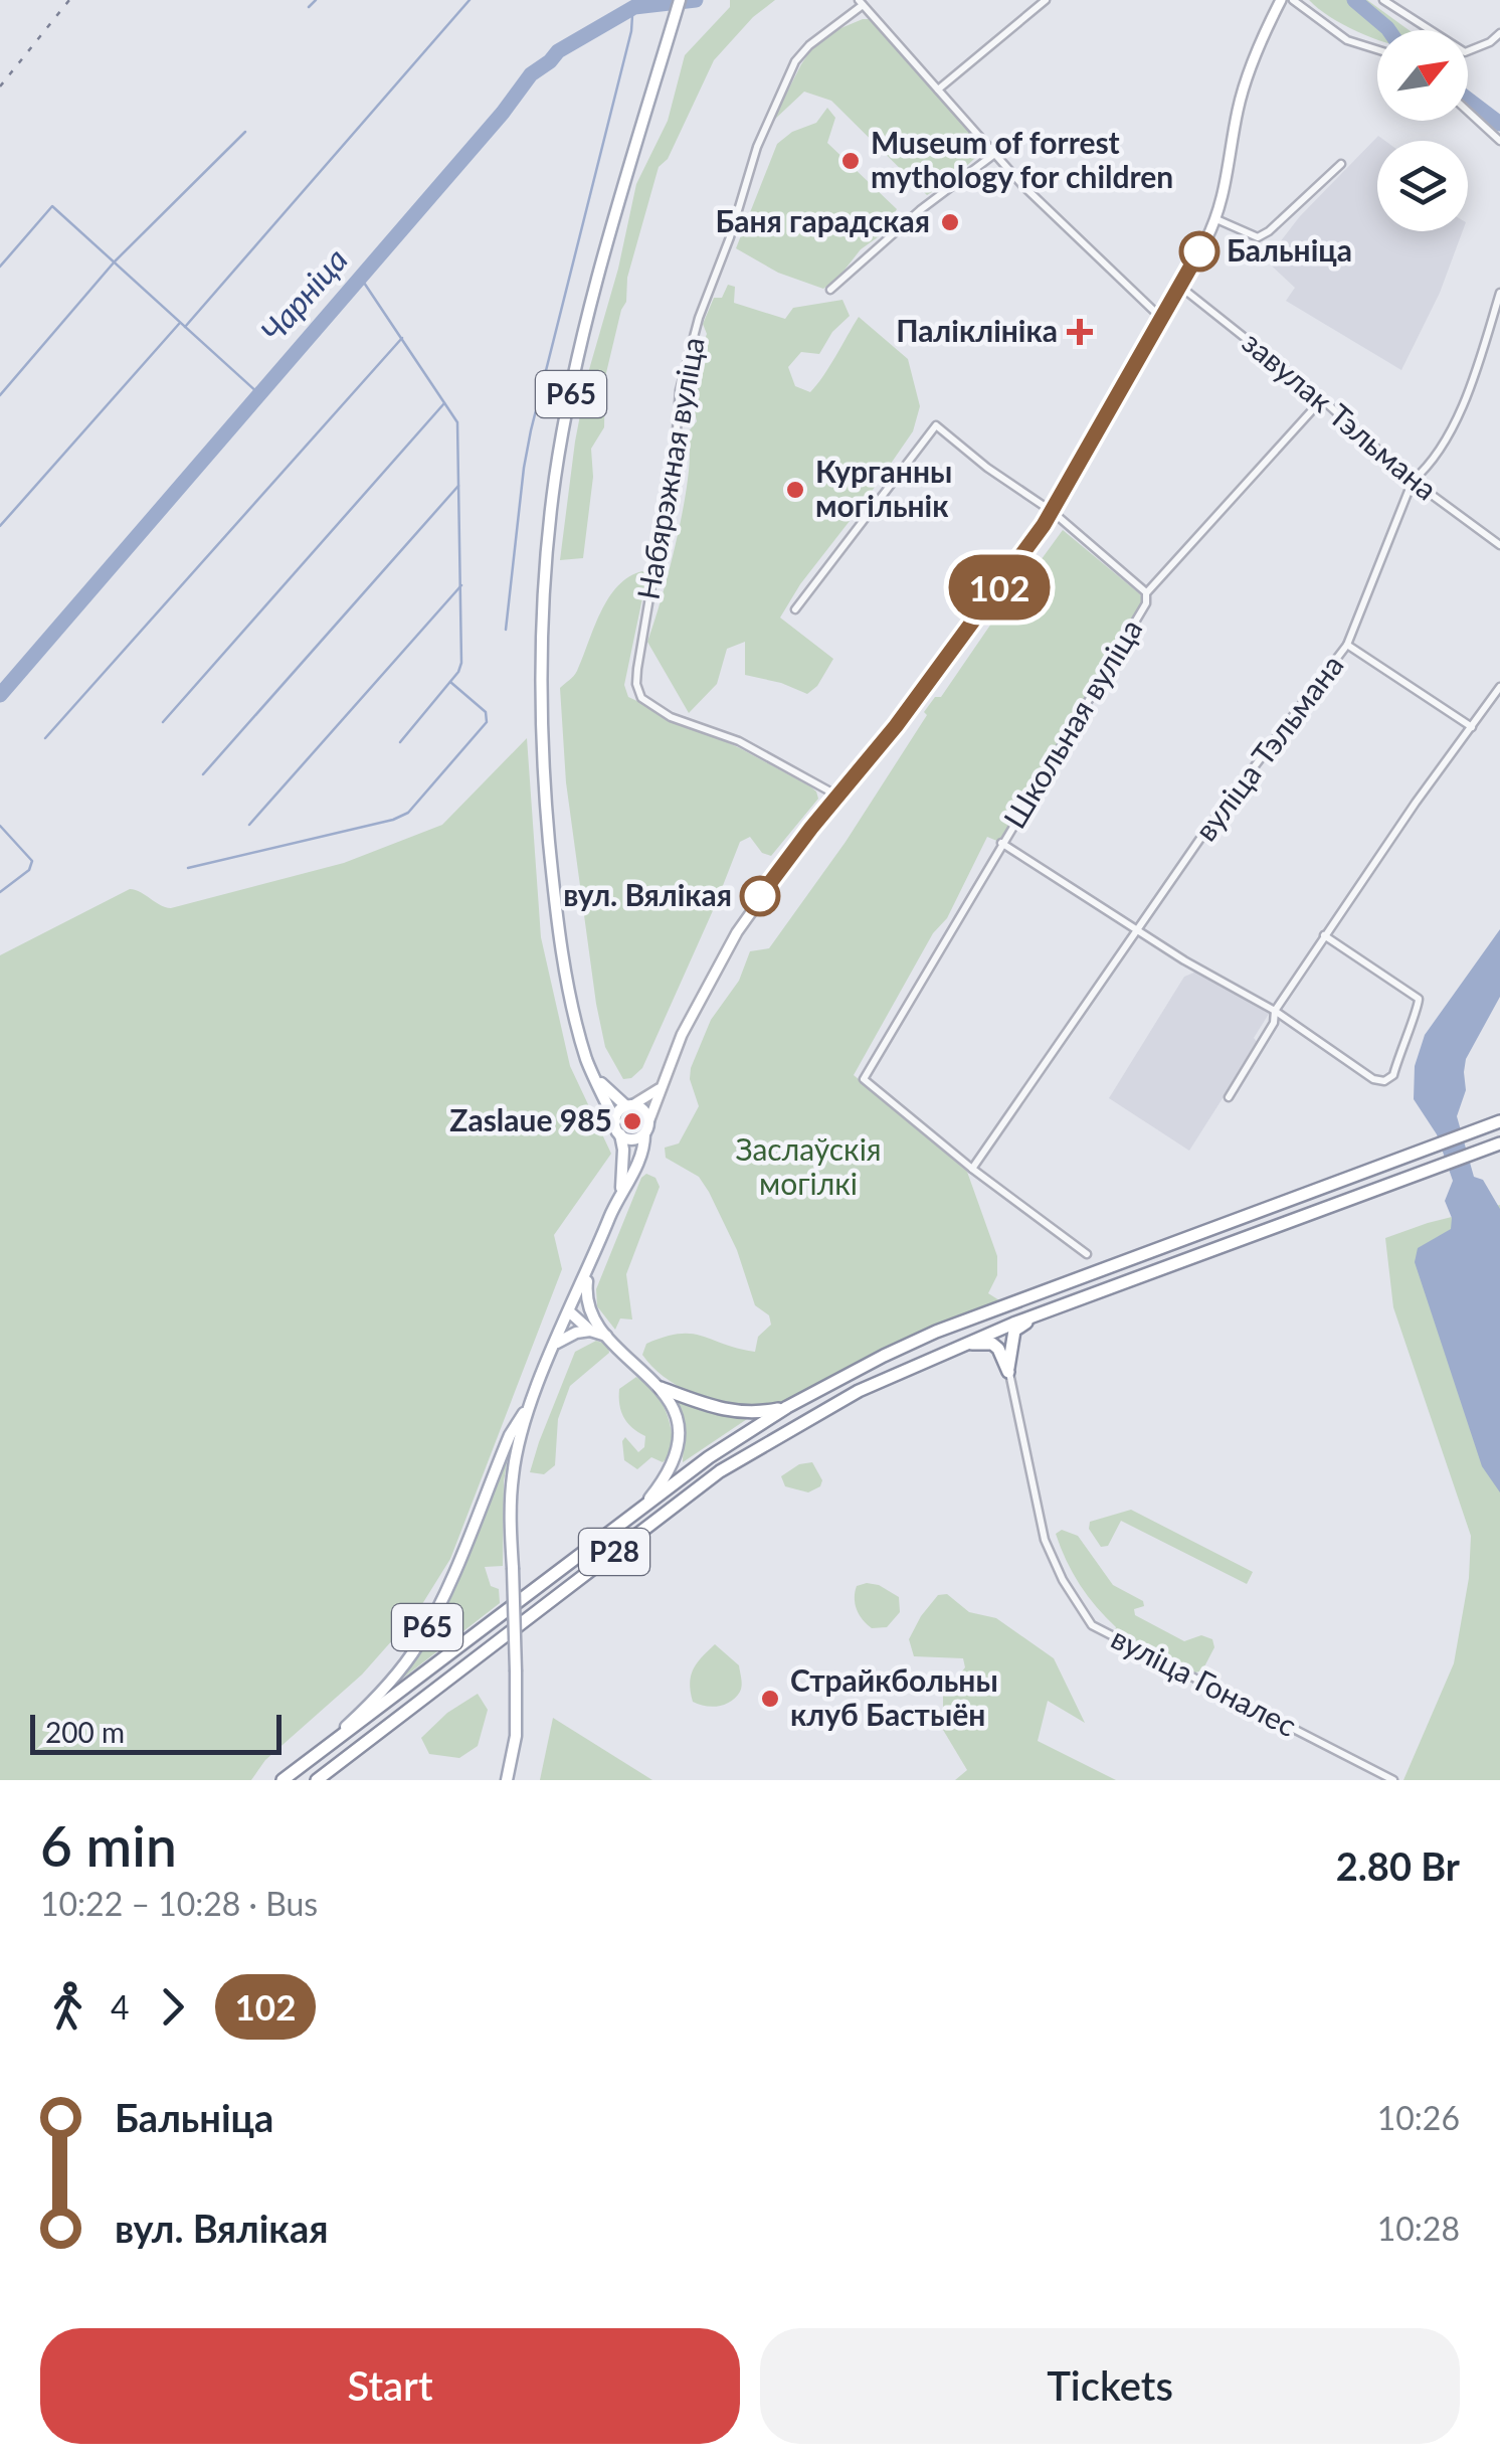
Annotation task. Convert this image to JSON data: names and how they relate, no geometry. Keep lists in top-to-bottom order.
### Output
{
  "streets": {
    "highway": ["Р28"],
    "main road": ["Р65"],
    "street": [
      "завулак Тэльмана",
      "Набярэжная вуліца",
      "Школьная вуліца",
      "вуліца Тэльмана",
      "вуліца Гоналес"
    ]
  },
  "crossings": [
    ["Р65", "Р28"],
    ["завулак Тэльмана", "Школьная вуліца"],
    ["завулак Тэльмана", "вуліца Тэльмана"],
    ["Школьная вуліца", "вуліца Тэльмана"]
  ],
  "water": ["Чарніца"],
  "parks": ["Заслаўскія могілкі"],
  "places": {
    "other": [
      "Museum of forrest mythology for children",
      "Баня гарадская",
      "Бальніца",
      "Курганны могільнік",
      "вул. Вялікая",
      "Zaslaue 985",
      "Страйкбольны клуб Бастыён"
    ],
    "health": ["Паліклініка"]
  },
  "lines": ["bus line 102"],
  "scale_bar": "200 m",
  "north": "top right",
  "page": {
    "on_map": "102",
    "scale": "200 m",
    "heading": ["6 min", "10:22 – 10:28 · Bus", "2.80 Br"],
    "legs": ["4", "102"],
    "list": [
      {
        "name": "Бальніца",
        "value": "10:26"
      },
      {
        "name": "вул. Вялікая",
        "value": "10:28"
      }
    ],
    "buttons": ["Start", "Tickets"]
  }
}
